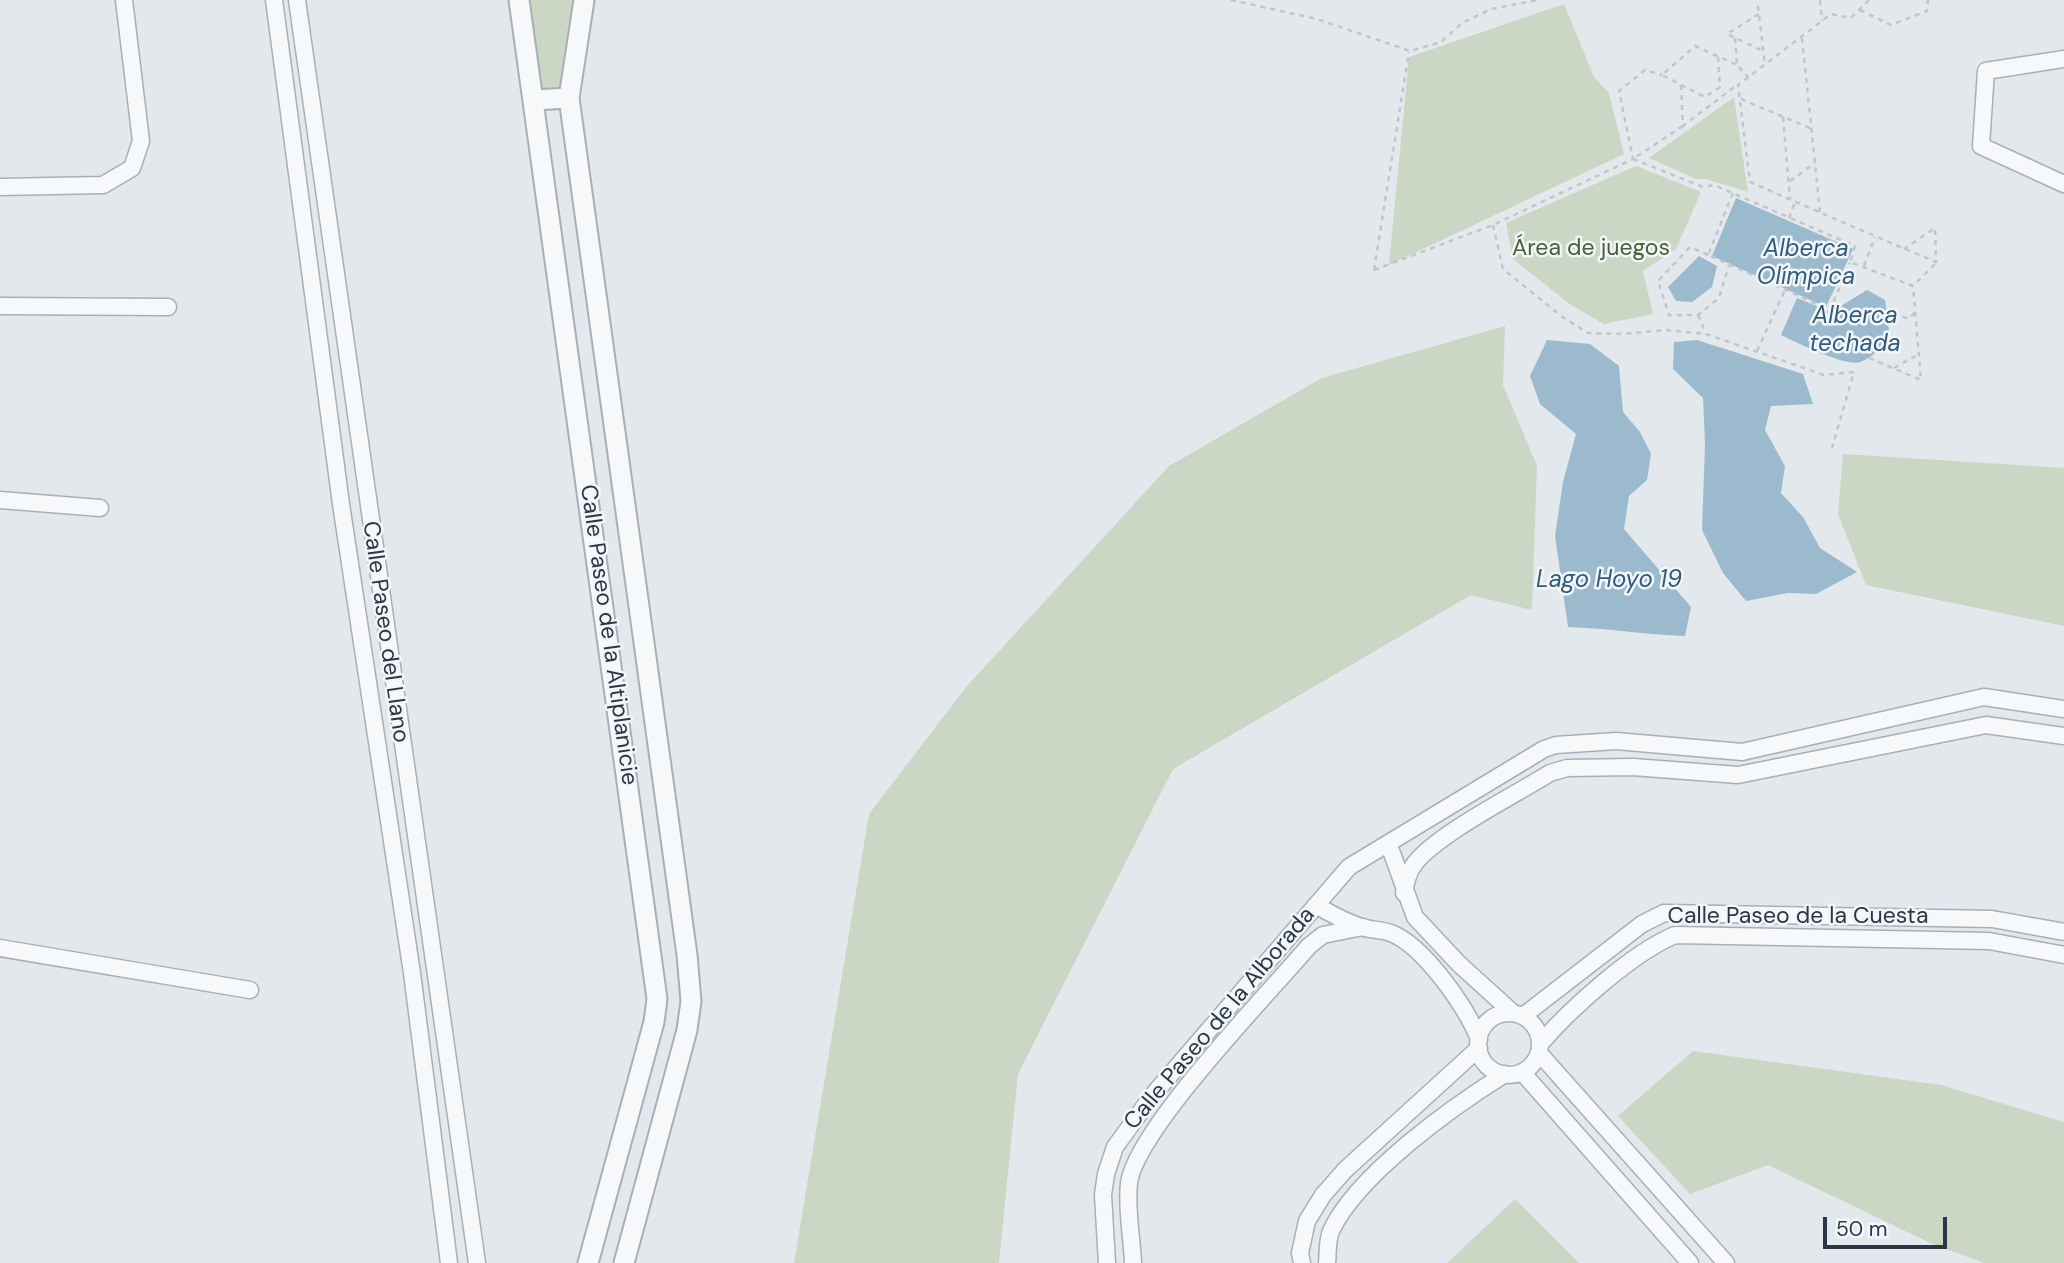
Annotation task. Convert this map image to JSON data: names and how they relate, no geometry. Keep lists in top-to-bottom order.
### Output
{
  "streets": {
    "street": [
      "Calle Paseo del Llano",
      "Calle Paseo de la Altiplanicie",
      "Calle Paseo de la Cuesta",
      "Calle Paseo de la Alborada"
    ]
  },
  "water": ["Alberca Olímpica", "Alberca techada", "Lago Hoyo 19"],
  "parks": ["Área de juegos"],
  "scale_bar": "50 m"
}
